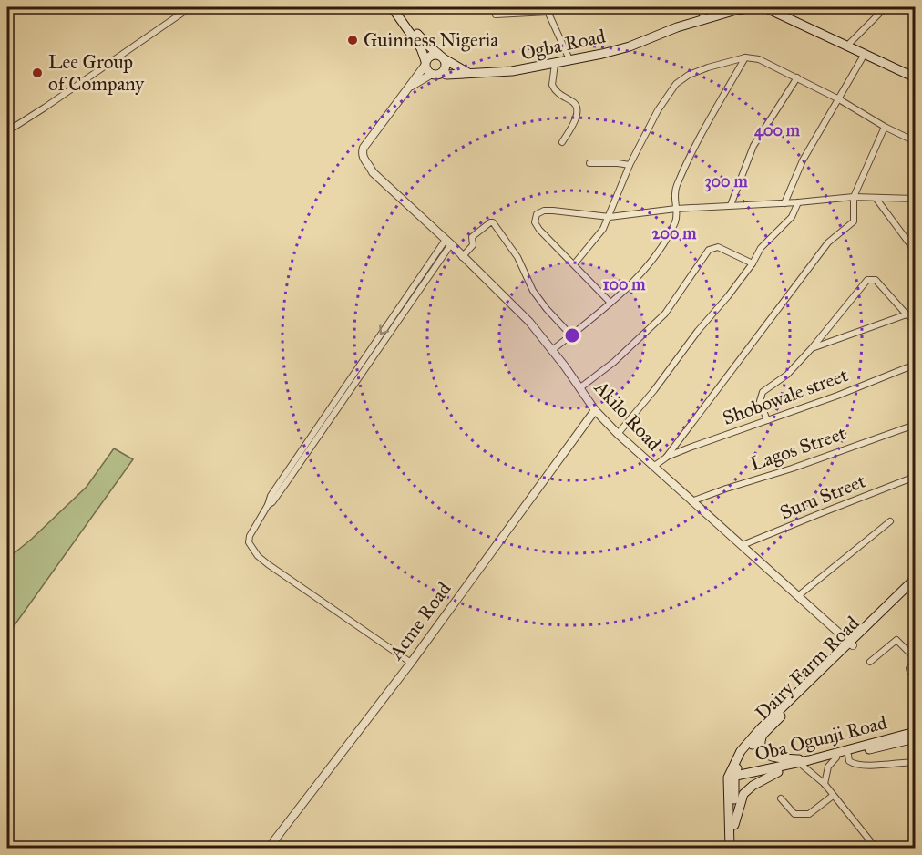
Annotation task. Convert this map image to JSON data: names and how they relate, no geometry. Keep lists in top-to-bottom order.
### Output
{
  "streets": {
    "main road": ["Ogba Road", "Dairy Farm Road", "Oba Ogunji Road"],
    "street": [
      "Shobowale street",
      "Akilo Road",
      "Lagos Street",
      "Suru Street",
      "Acme Road"
    ]
  },
  "crossings": [
    ["Ogba Road", "Akilo Road"],
    ["Akilo Road", "Lagos Street"],
    ["Akilo Road", "Suru Street"],
    ["Akilo Road", "Acme Road"],
    ["Akilo Road", "Dairy Farm Road"],
    ["Dairy Farm Road", "Oba Ogunji Road"]
  ],
  "places": ["Guinness Nigeria", "Lee Group of Company"],
  "rings": [
    "400 m",
    "300 m",
    "200 m",
    "100 m"
  ]
}
